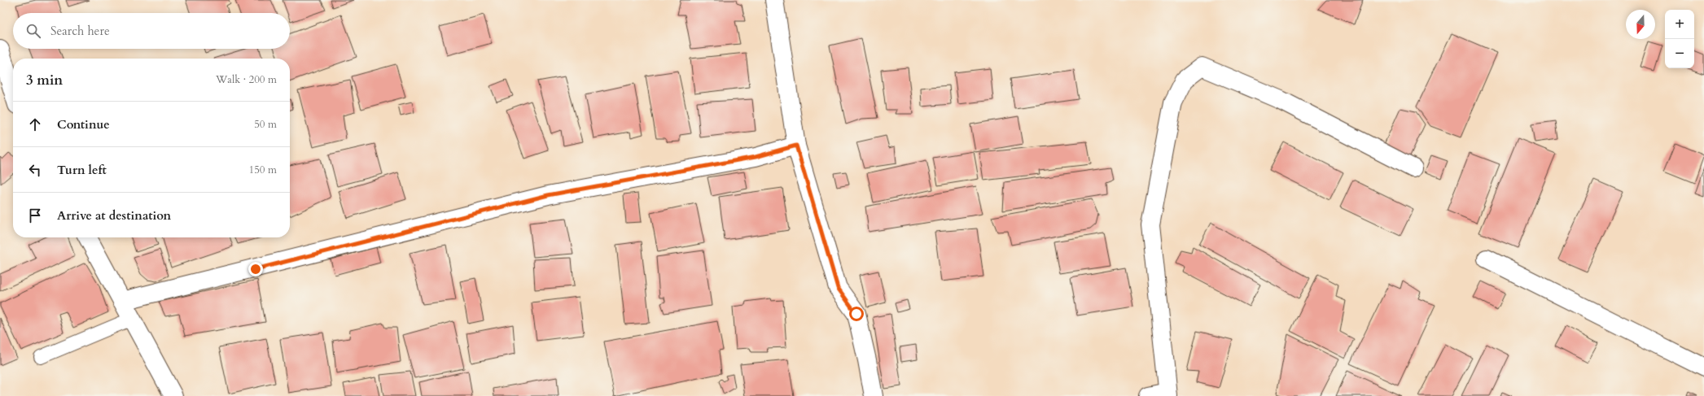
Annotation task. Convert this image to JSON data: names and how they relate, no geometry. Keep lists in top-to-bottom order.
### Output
{
  "north": "bottom",
  "page": {
    "map_buttons": ["+", "−"],
    "search": "Search here",
    "heading": ["3 min", "Walk · 200 m"],
    "list": [
      ["Continue", "50 m"],
      ["Turn left", "150 m"],
      "Arrive at destination"
    ]
  }
}
